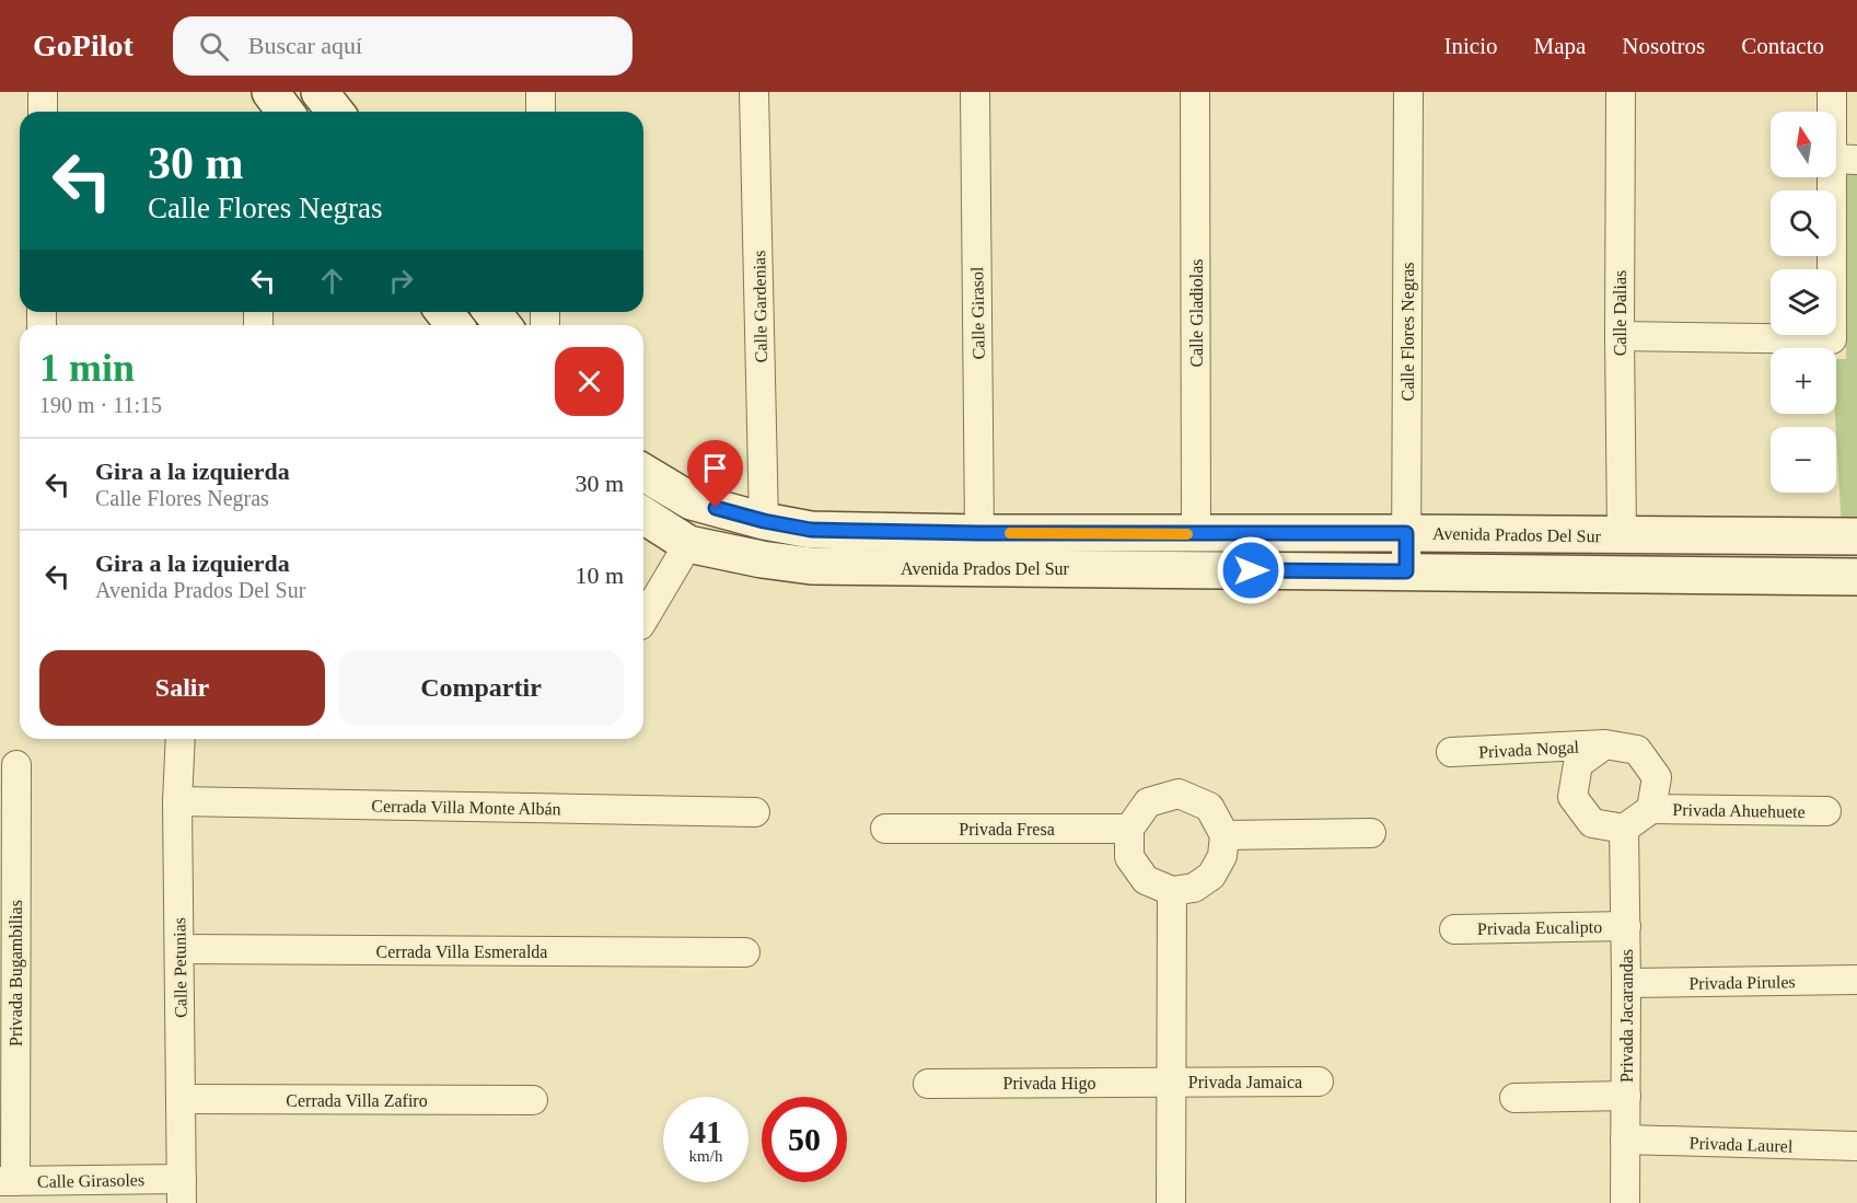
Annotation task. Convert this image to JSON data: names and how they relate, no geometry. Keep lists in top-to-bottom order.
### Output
{
  "streets": {
    "main road": ["Avenida Prados Del Sur"],
    "street": [
      "Calle Gardenias",
      "Calle Girasol",
      "Calle Gladiolas",
      "Calle Dalias",
      "Calle Flores Negras",
      "Privada Nogal",
      "Cerrada Villa Monte Albán",
      "Privada Ahuehuete",
      "Privada Fresa",
      "Privada Eucalipto",
      "Cerrada Villa Esmeralda",
      "Calle Petunias",
      "Privada Bugambilias",
      "Privada Pirules",
      "Privada Jacarandas",
      "Privada Jamaica",
      "Privada Higo",
      "Cerrada Villa Zafiro",
      "Privada Laurel",
      "Calle Girasoles"
    ]
  },
  "crossings": [
    ["Calle Gardenias", "Avenida Prados Del Sur"],
    ["Calle Girasol", "Avenida Prados Del Sur"],
    ["Calle Gladiolas", "Avenida Prados Del Sur"],
    ["Calle Dalias", "Avenida Prados Del Sur"],
    ["Calle Flores Negras", "Avenida Prados Del Sur"],
    ["Privada Nogal", "Privada Ahuehuete"],
    ["Privada Nogal", "Privada Jacarandas"],
    ["Cerrada Villa Monte Albán", "Calle Petunias"],
    ["Privada Ahuehuete", "Privada Jacarandas"],
    ["Privada Eucalipto", "Privada Jacarandas"],
    ["Cerrada Villa Esmeralda", "Calle Petunias"],
    ["Calle Petunias", "Cerrada Villa Zafiro"],
    ["Calle Petunias", "Calle Girasoles"],
    ["Privada Bugambilias", "Calle Girasoles"],
    ["Privada Pirules", "Privada Jacarandas"],
    ["Privada Jacarandas", "Privada Laurel"],
    ["Privada Jamaica", "Privada Higo"]
  ],
  "north": "top",
  "page": {
    "header": "GoPilot",
    "search": "Buscar aquí",
    "nav": [
      "Inicio",
      "Mapa",
      "Nosotros",
      "Contacto"
    ],
    "map_buttons": ["+", "−"],
    "turn": ["30 m", "Calle Flores Negras"],
    "heading": ["1 min", "190 m · 11:15"],
    "list": [
      {
        "name": "Gira a la izquierda",
        "note": "Calle Flores Negras",
        "value": "30 m"
      },
      {
        "name": "Gira a la izquierda",
        "note": "Avenida Prados Del Sur",
        "value": "10 m"
      }
    ],
    "buttons": ["Salir", "Compartir"],
    "speed": "41 km/h",
    "limit": "50"
  }
}
